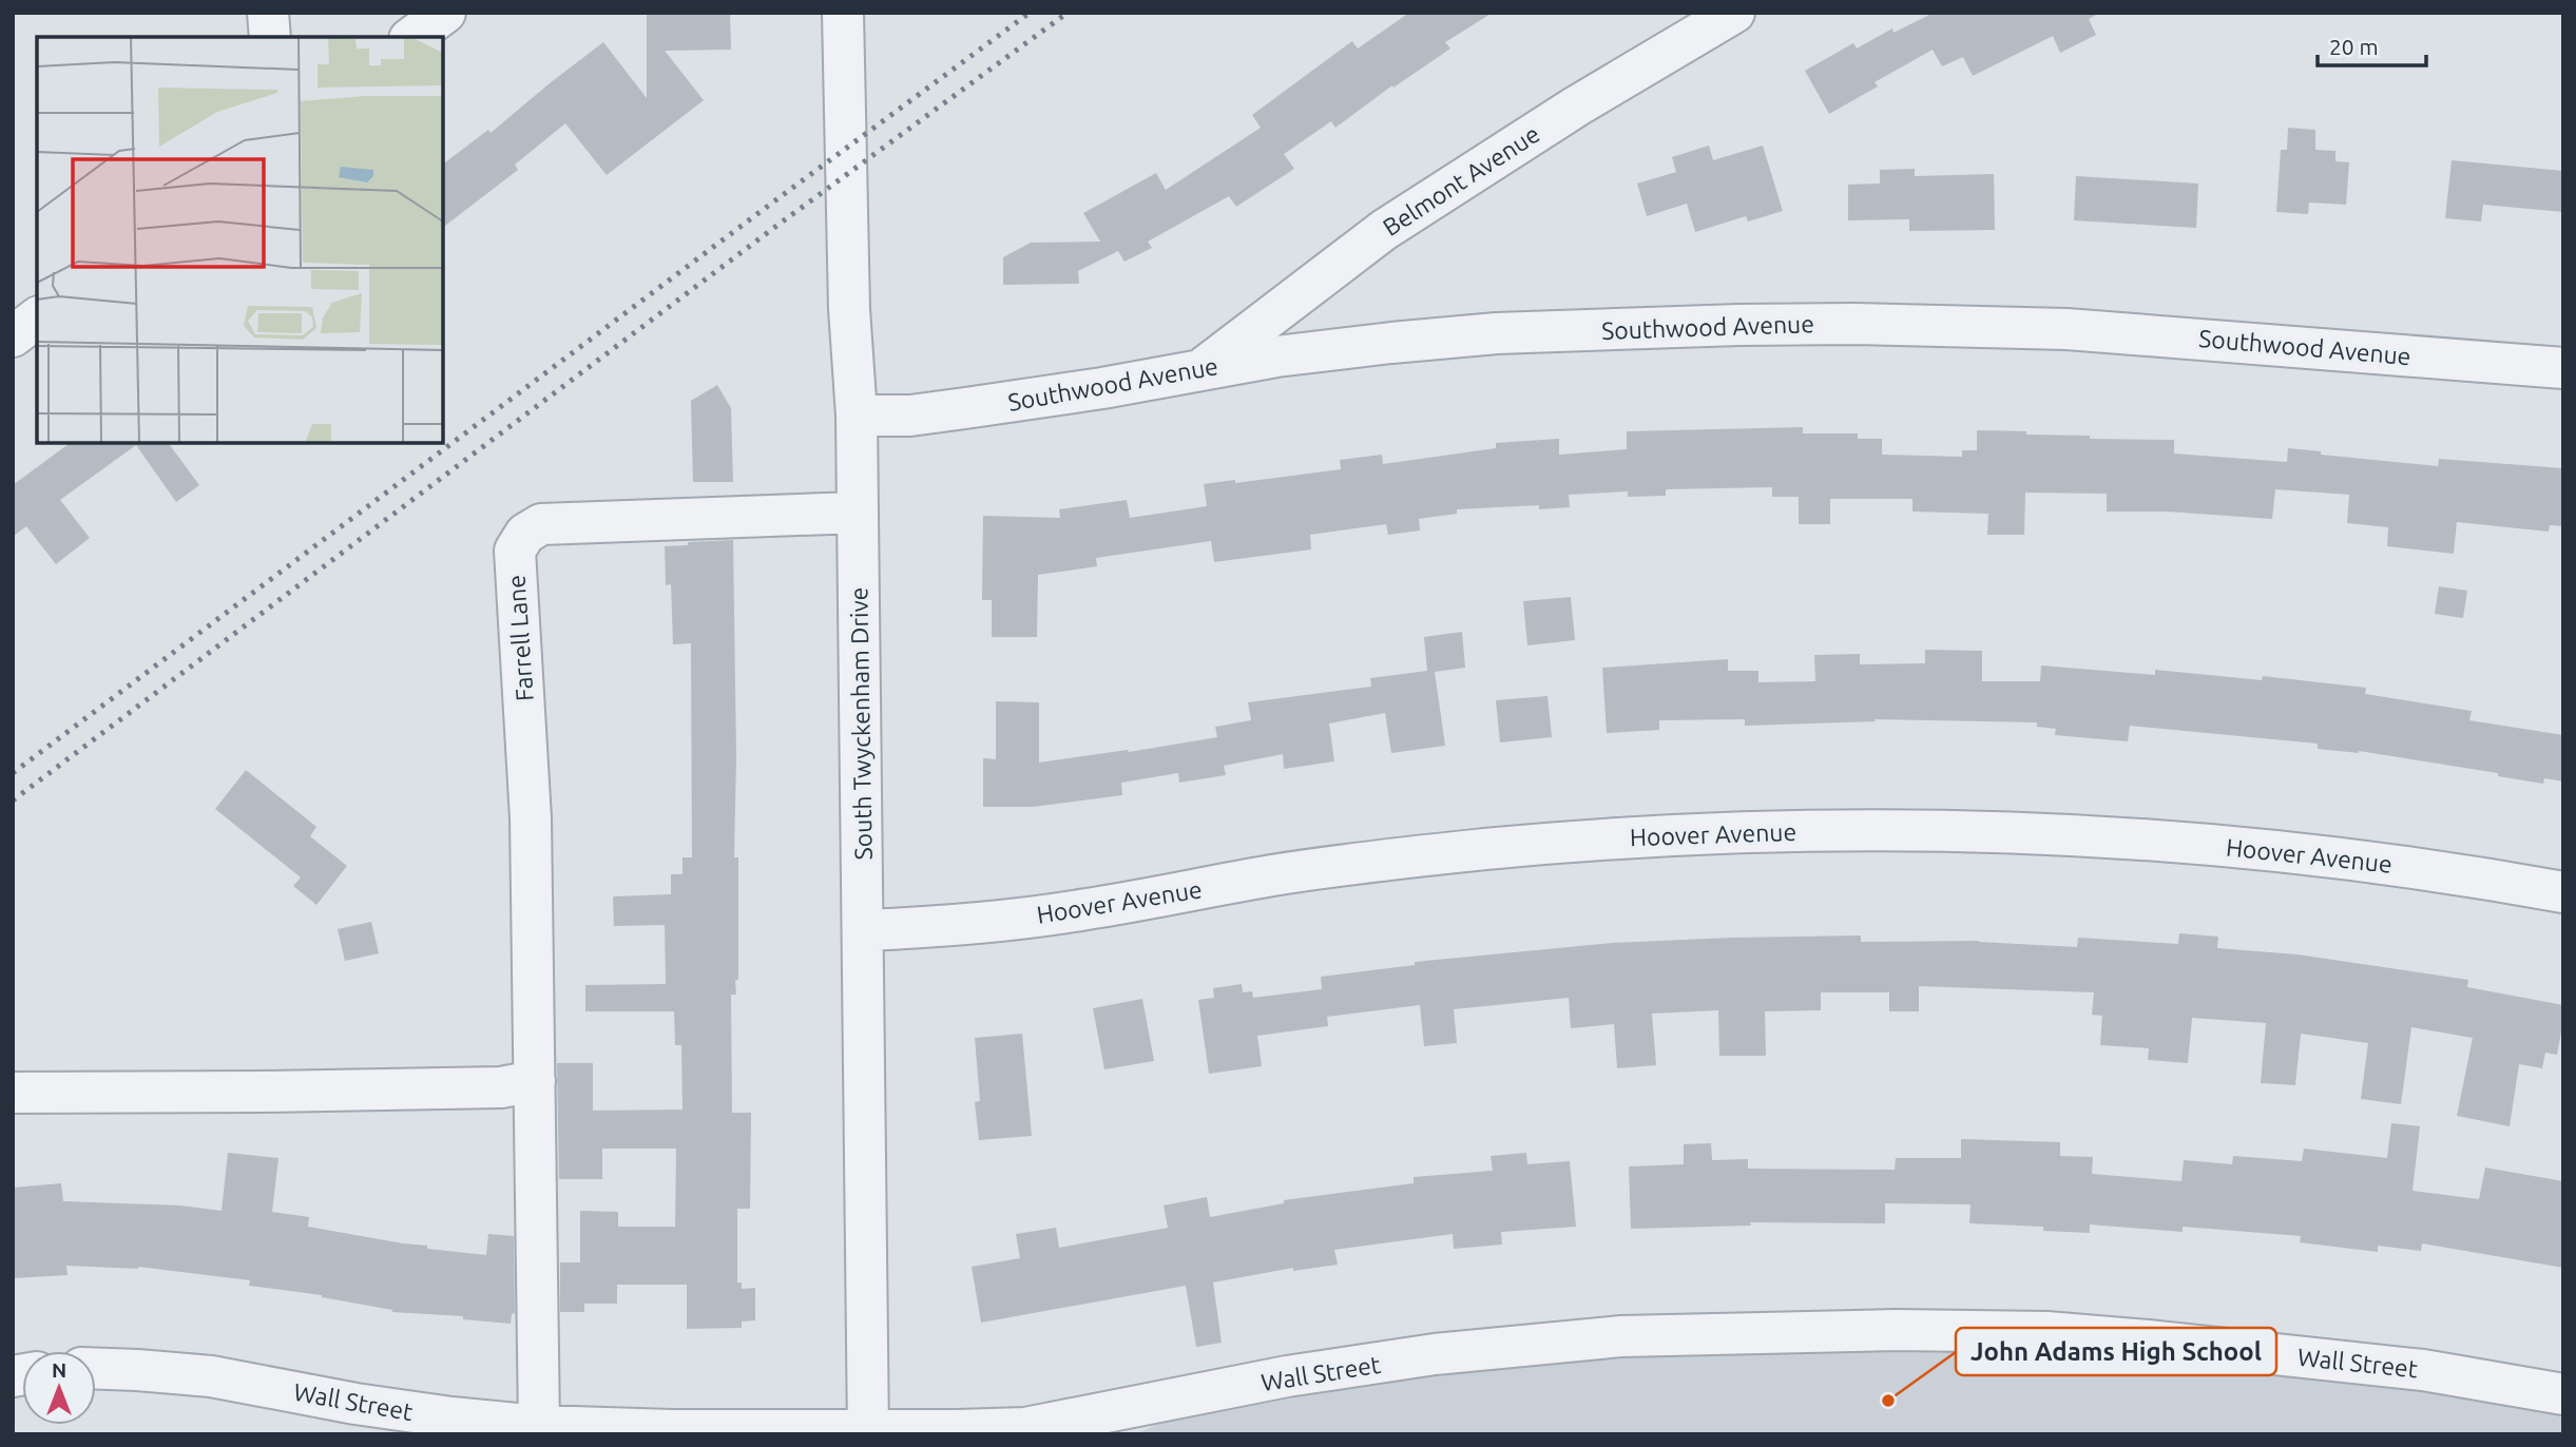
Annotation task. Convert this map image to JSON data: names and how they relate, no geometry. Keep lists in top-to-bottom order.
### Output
{
  "streets": {
    "street": [
      "Belmont Avenue",
      "Southwood Avenue",
      "Farrell Lane",
      "South Twyckenham Drive",
      "Hoover Avenue",
      "Wall Street"
    ]
  },
  "crossings": [
    ["Belmont Avenue", "Southwood Avenue"],
    ["Southwood Avenue", "South Twyckenham Drive"],
    ["Farrell Lane", "South Twyckenham Drive"],
    ["Farrell Lane", "Wall Street"],
    ["South Twyckenham Drive", "Hoover Avenue"],
    ["South Twyckenham Drive", "Wall Street"]
  ],
  "places": ["John Adams High School"],
  "scale_bar": "20 m",
  "north": "top"
}
